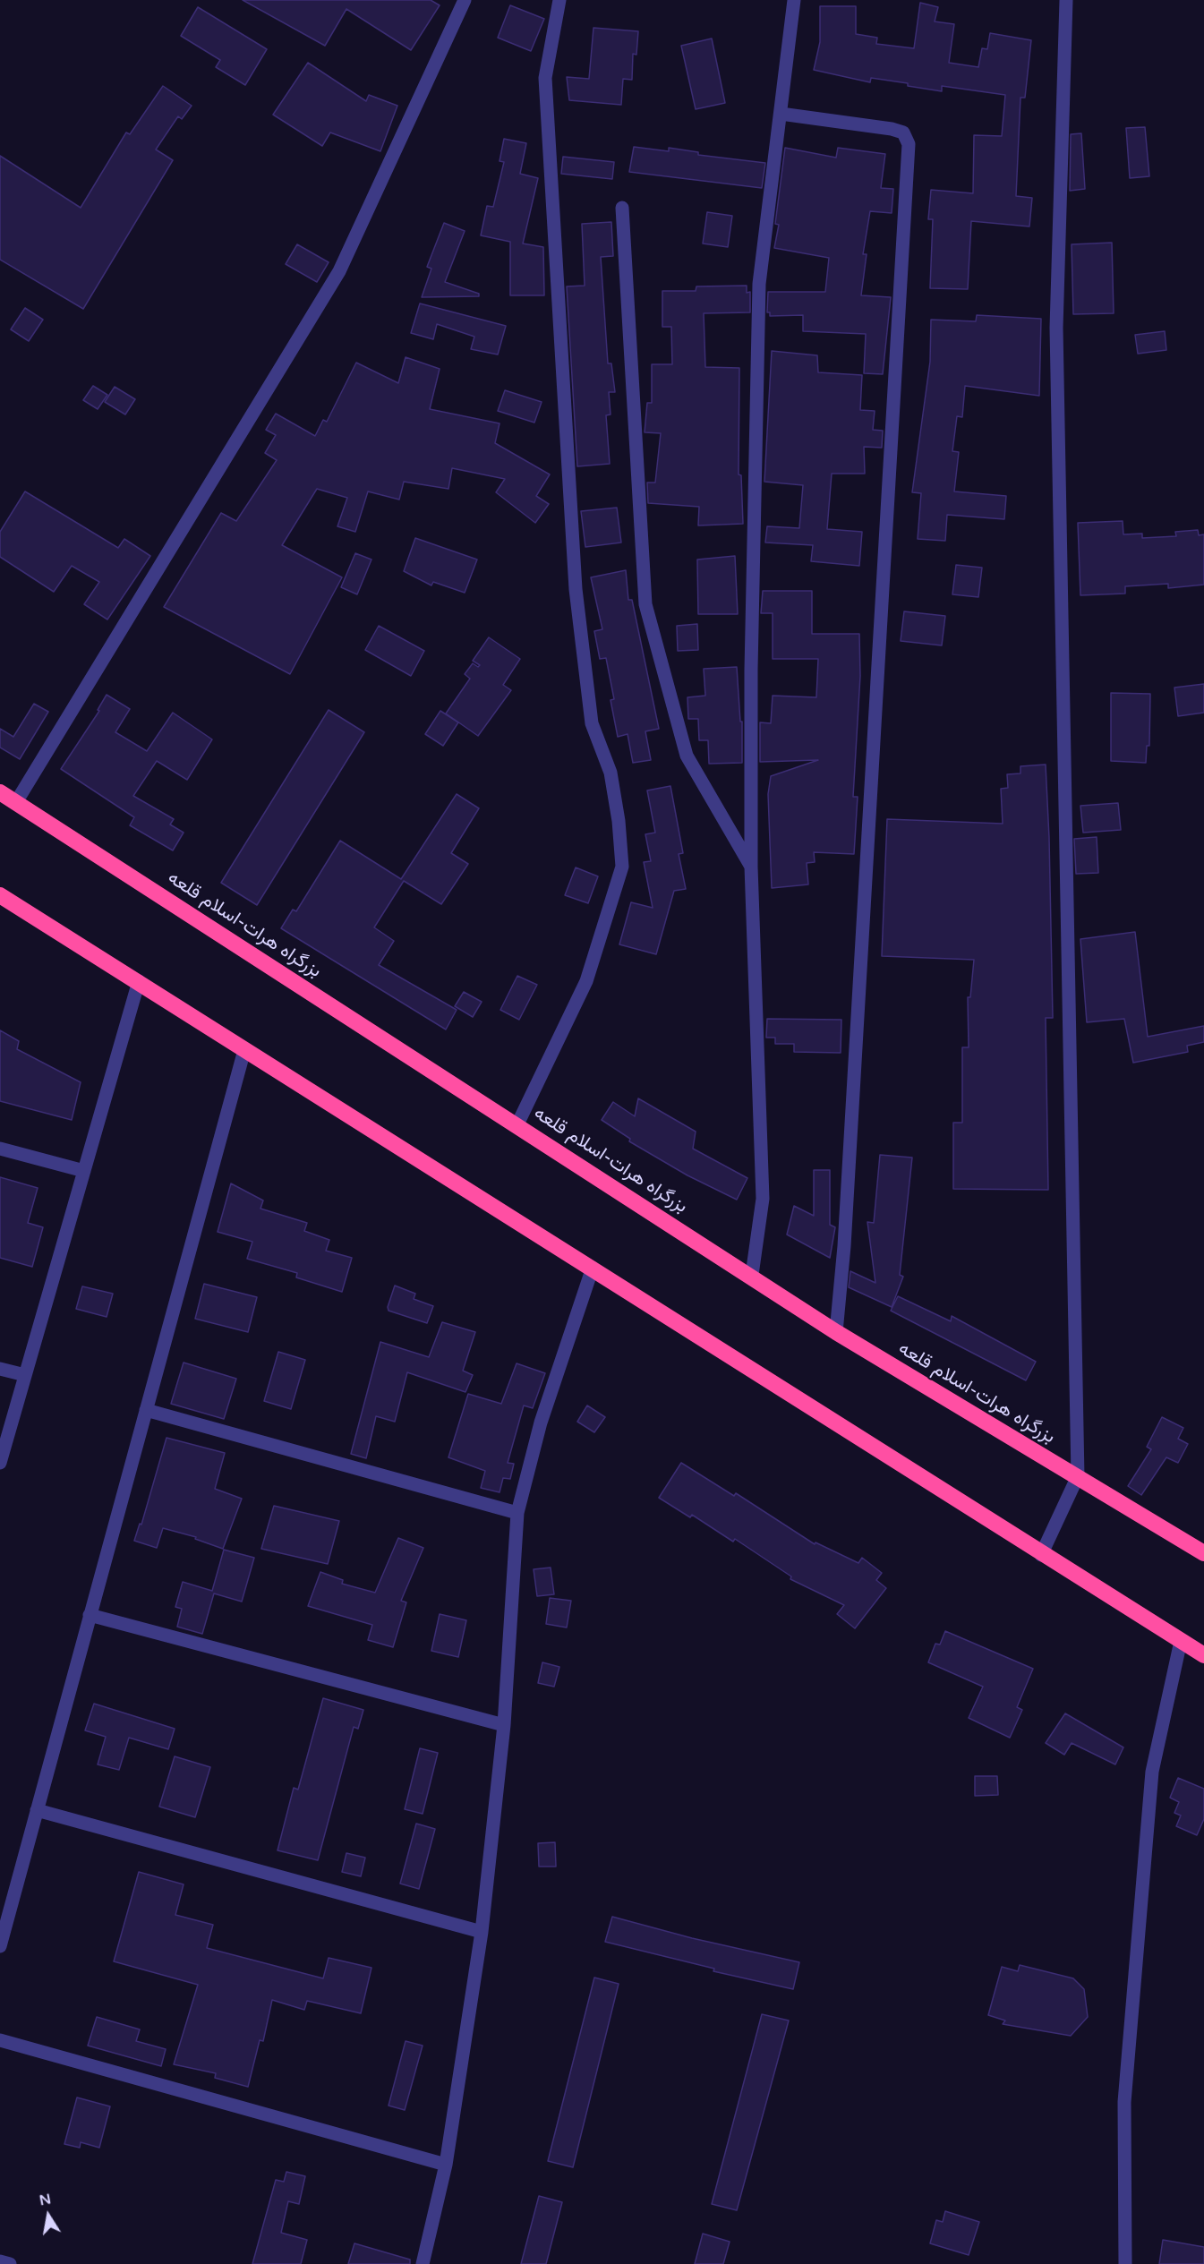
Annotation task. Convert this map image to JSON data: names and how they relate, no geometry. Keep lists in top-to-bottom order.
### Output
{
  "streets": {
    "highway": ["بزرگراه هرات-اسلام قلعه"]
  },
  "north": "top"
}
